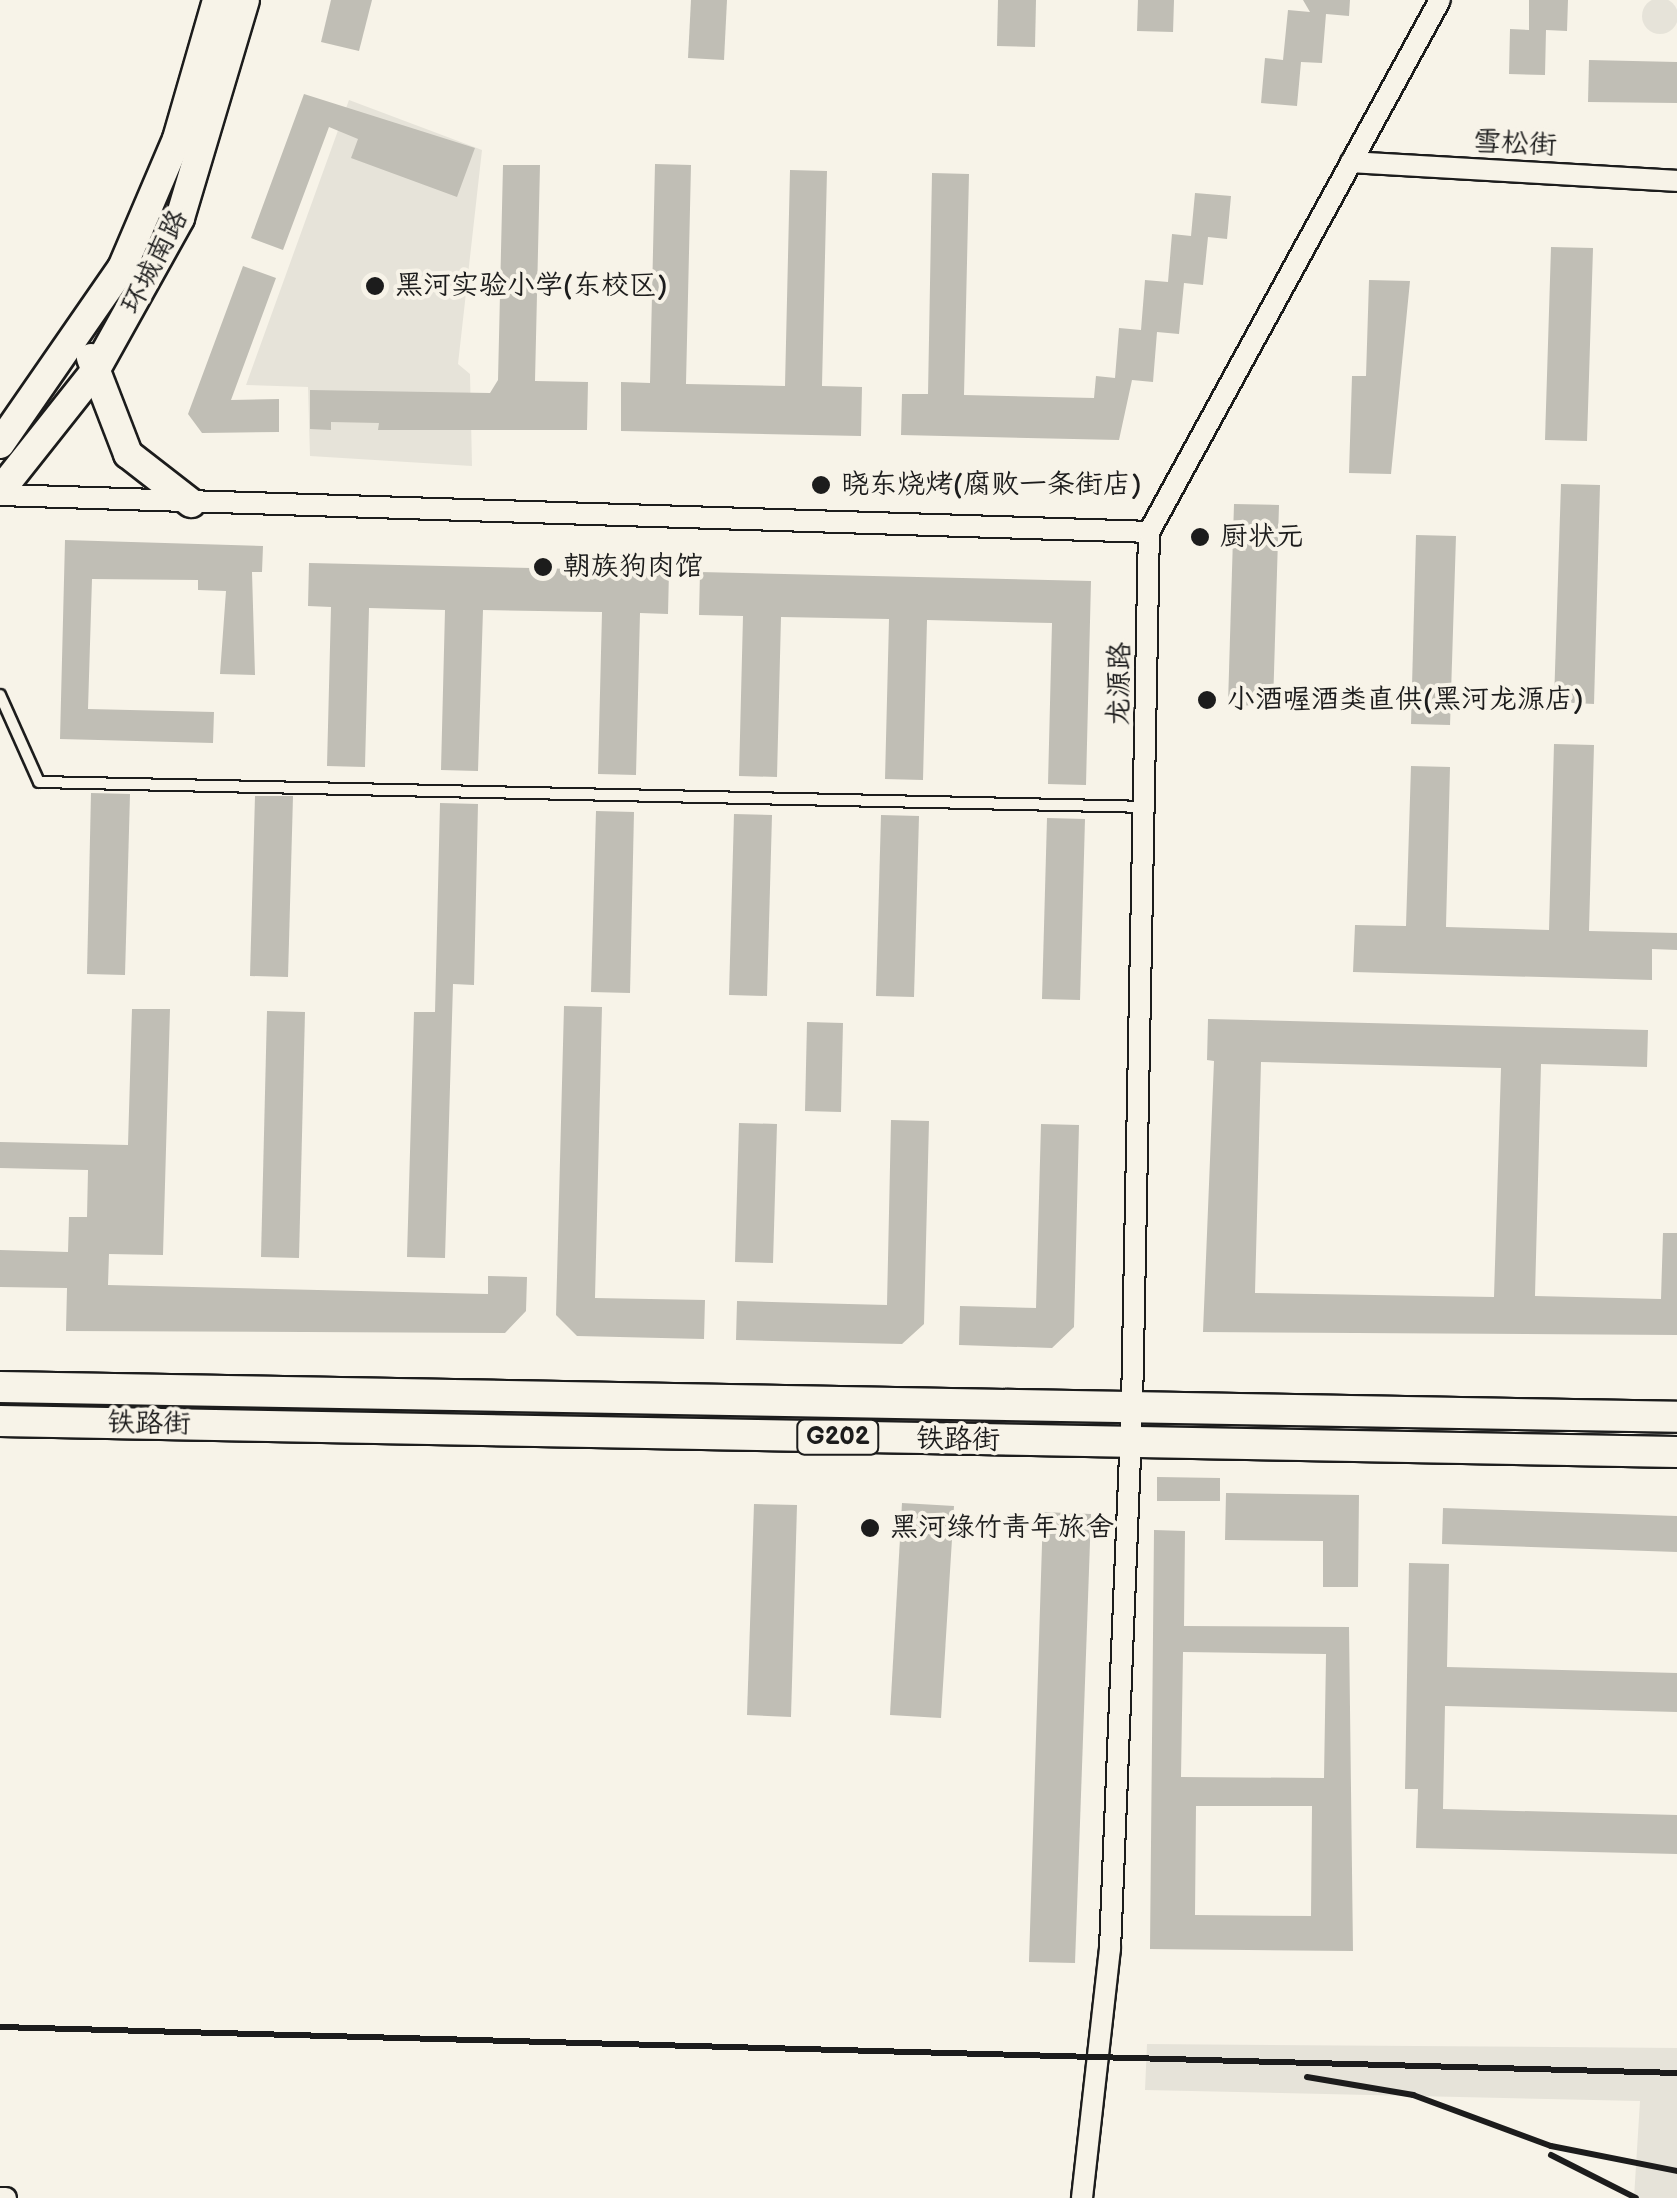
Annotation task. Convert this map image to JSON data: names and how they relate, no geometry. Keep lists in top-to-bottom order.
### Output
{
  "streets": {
    "main road": ["环城南路", "铁路街", "G202"],
    "street": ["雪松街", "龙源路"]
  },
  "crossings": [
    ["雪松街", "龙源路"],
    ["龙源路", "铁路街"]
  ],
  "places": [
    "黑河实验小学(东校区)",
    "晓东烧烤(腐败一条街店)",
    "厨状元",
    "朝族狗肉馆",
    "小酒喔酒类直供(黑河龙源店)",
    "黑河绿竹青年旅舍"
  ]
}
